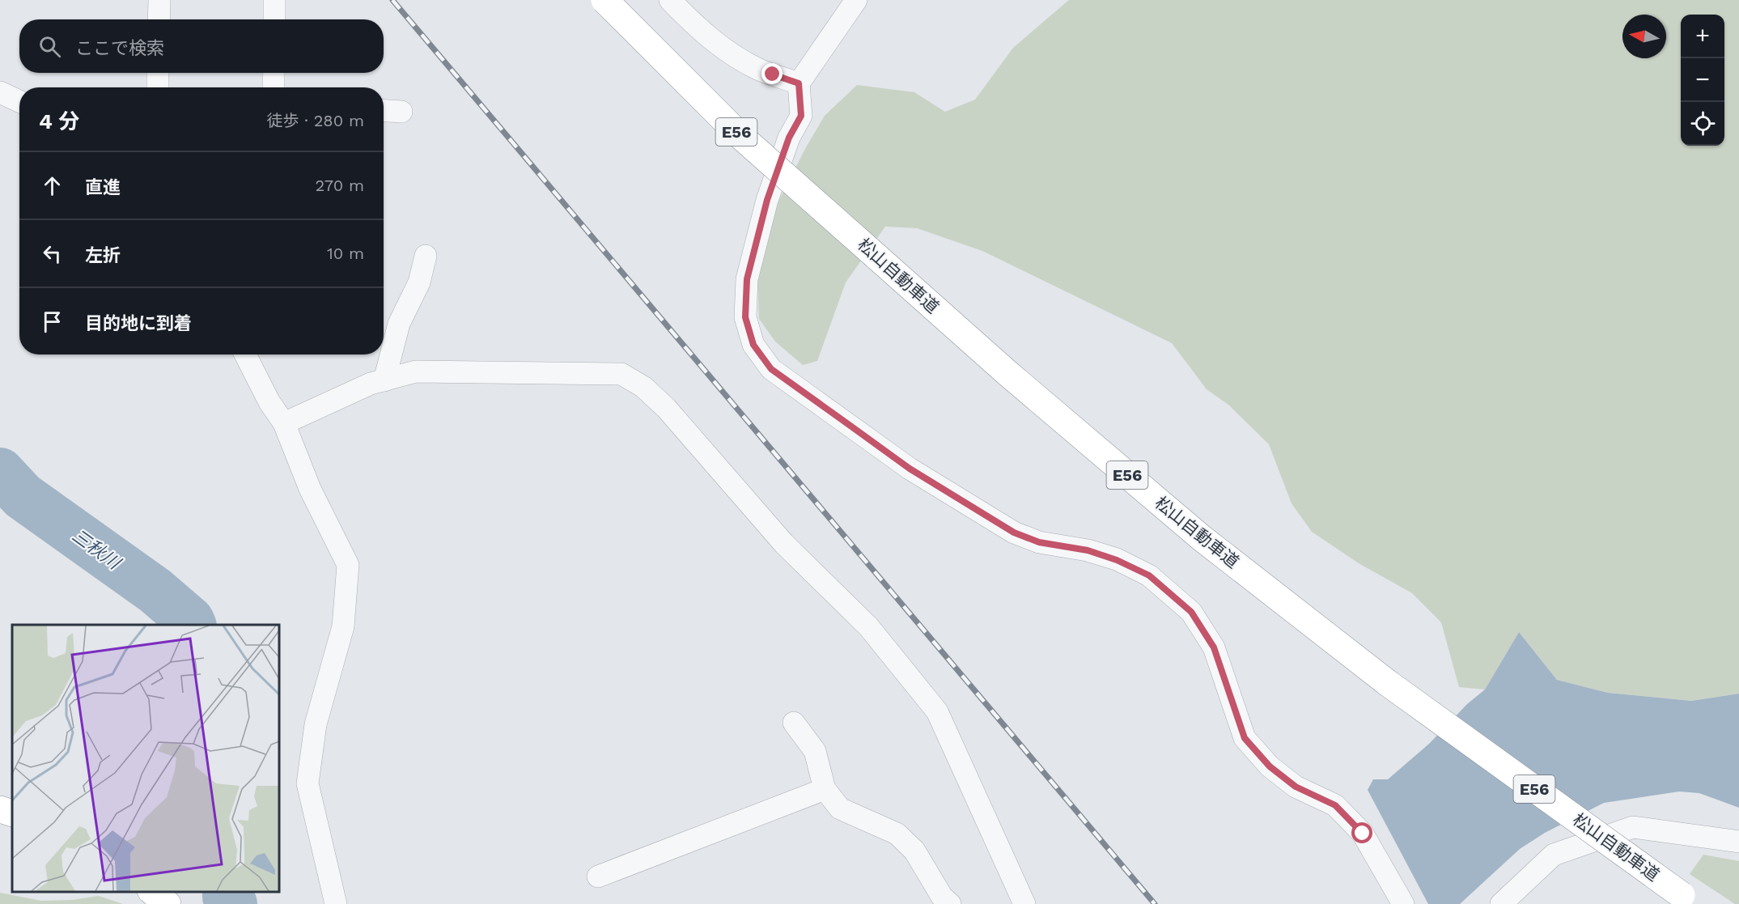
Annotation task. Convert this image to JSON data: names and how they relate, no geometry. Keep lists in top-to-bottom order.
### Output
{
  "streets": {
    "highway": ["E56", "松山自動車道"]
  },
  "water": ["三秋川"],
  "north": "left",
  "page": {
    "map_buttons": ["+", "−"],
    "search": "ここで検索",
    "heading": ["4 分", "徒歩 · 280 m"],
    "list": [
      ["直進", "270 m"],
      ["左折", "10 m"],
      "目的地に到着"
    ]
  }
}
